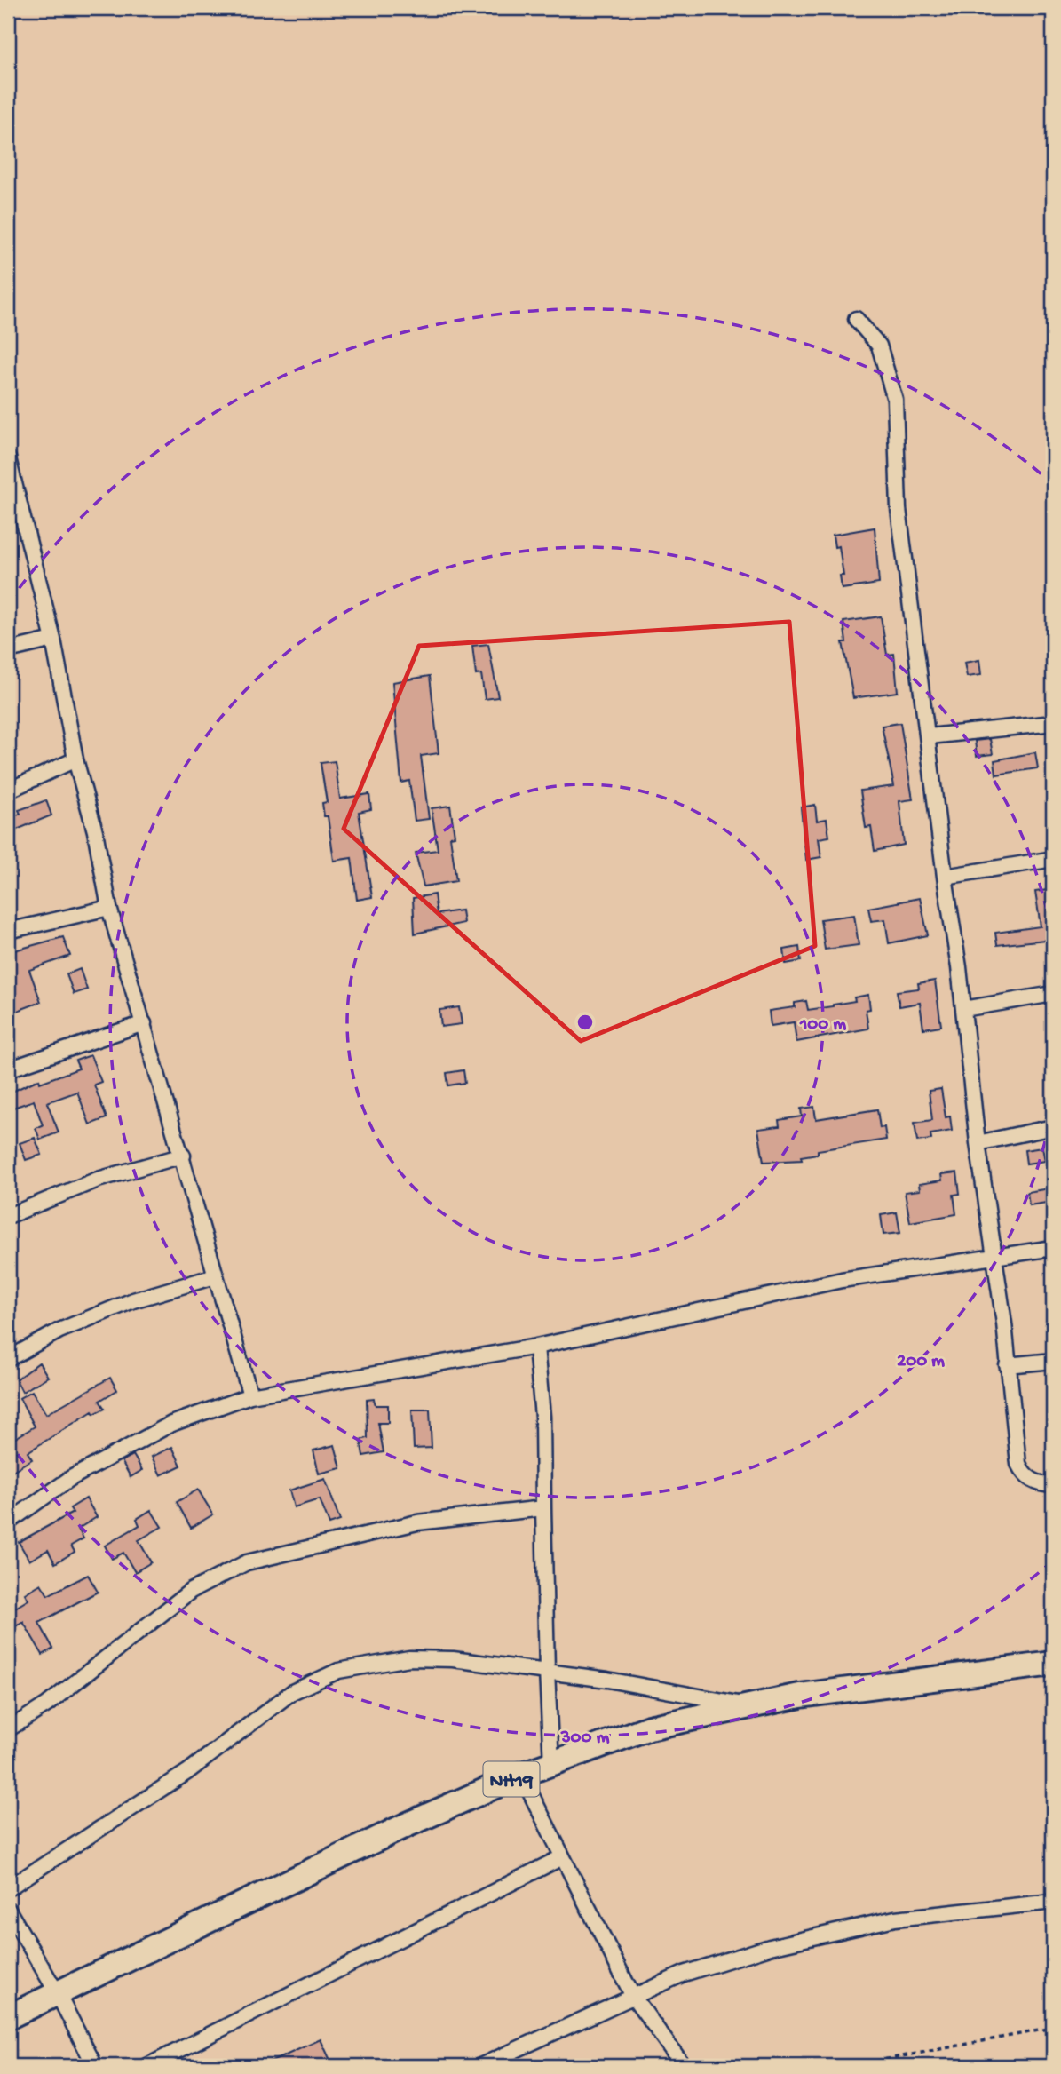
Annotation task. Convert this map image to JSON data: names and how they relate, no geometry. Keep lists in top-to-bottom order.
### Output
{
  "streets": {
    "highway": ["NH19"]
  },
  "rings": ["100 m", "200 m", "300 m"]
}
